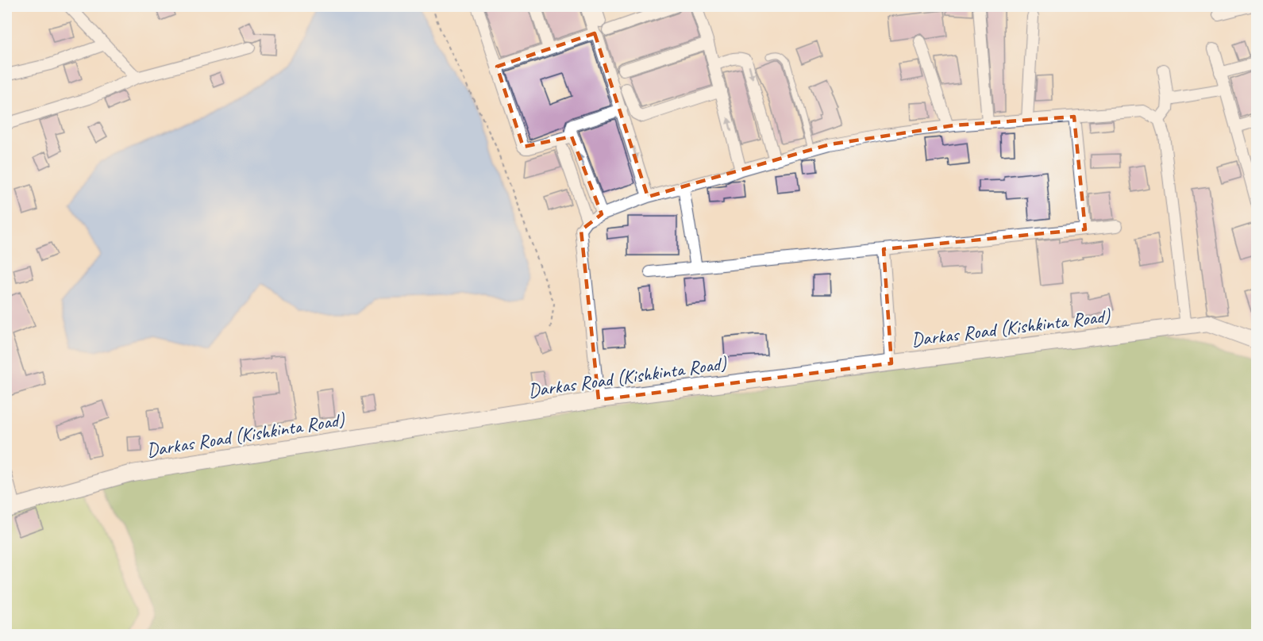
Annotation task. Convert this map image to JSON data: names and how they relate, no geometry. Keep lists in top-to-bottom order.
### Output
{
  "streets": {
    "main road": ["Darkas Road (Kishkinta Road)"]
  }
}
